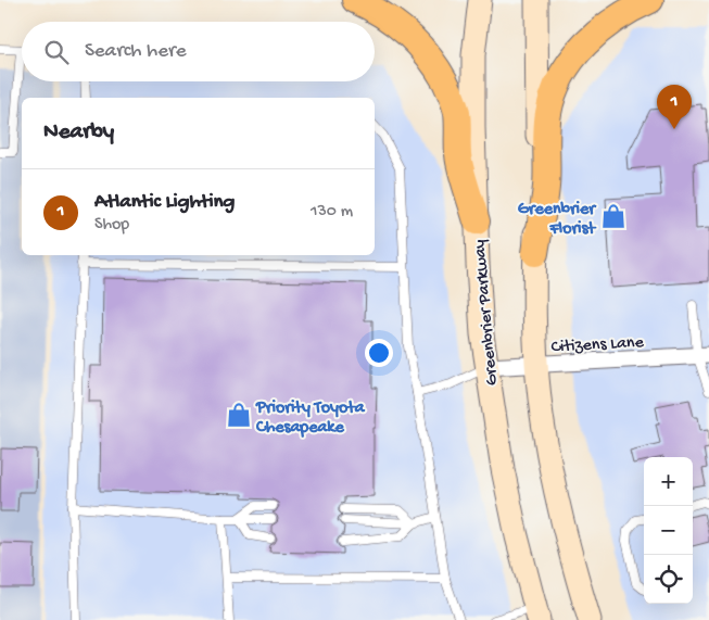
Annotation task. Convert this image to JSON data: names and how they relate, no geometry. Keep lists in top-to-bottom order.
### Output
{
  "streets": {
    "main road": ["Greenbrier Parkway"],
    "street": ["Citizens Lane"]
  },
  "crossings": [
    ["Greenbrier Parkway", "Citizens Lane"]
  ],
  "places": {
    "shop": ["Greenbrier Florist", "Priority Toyota Chesapeake"]
  },
  "page": {
    "search": "Search here",
    "pins": "1",
    "heading": "Nearby",
    "list": [
      {
        "mark": "1",
        "name": "Atlantic Lighting",
        "note": "Shop",
        "value": "130 m"
      }
    ],
    "map_buttons": ["+", "−"]
  }
}
